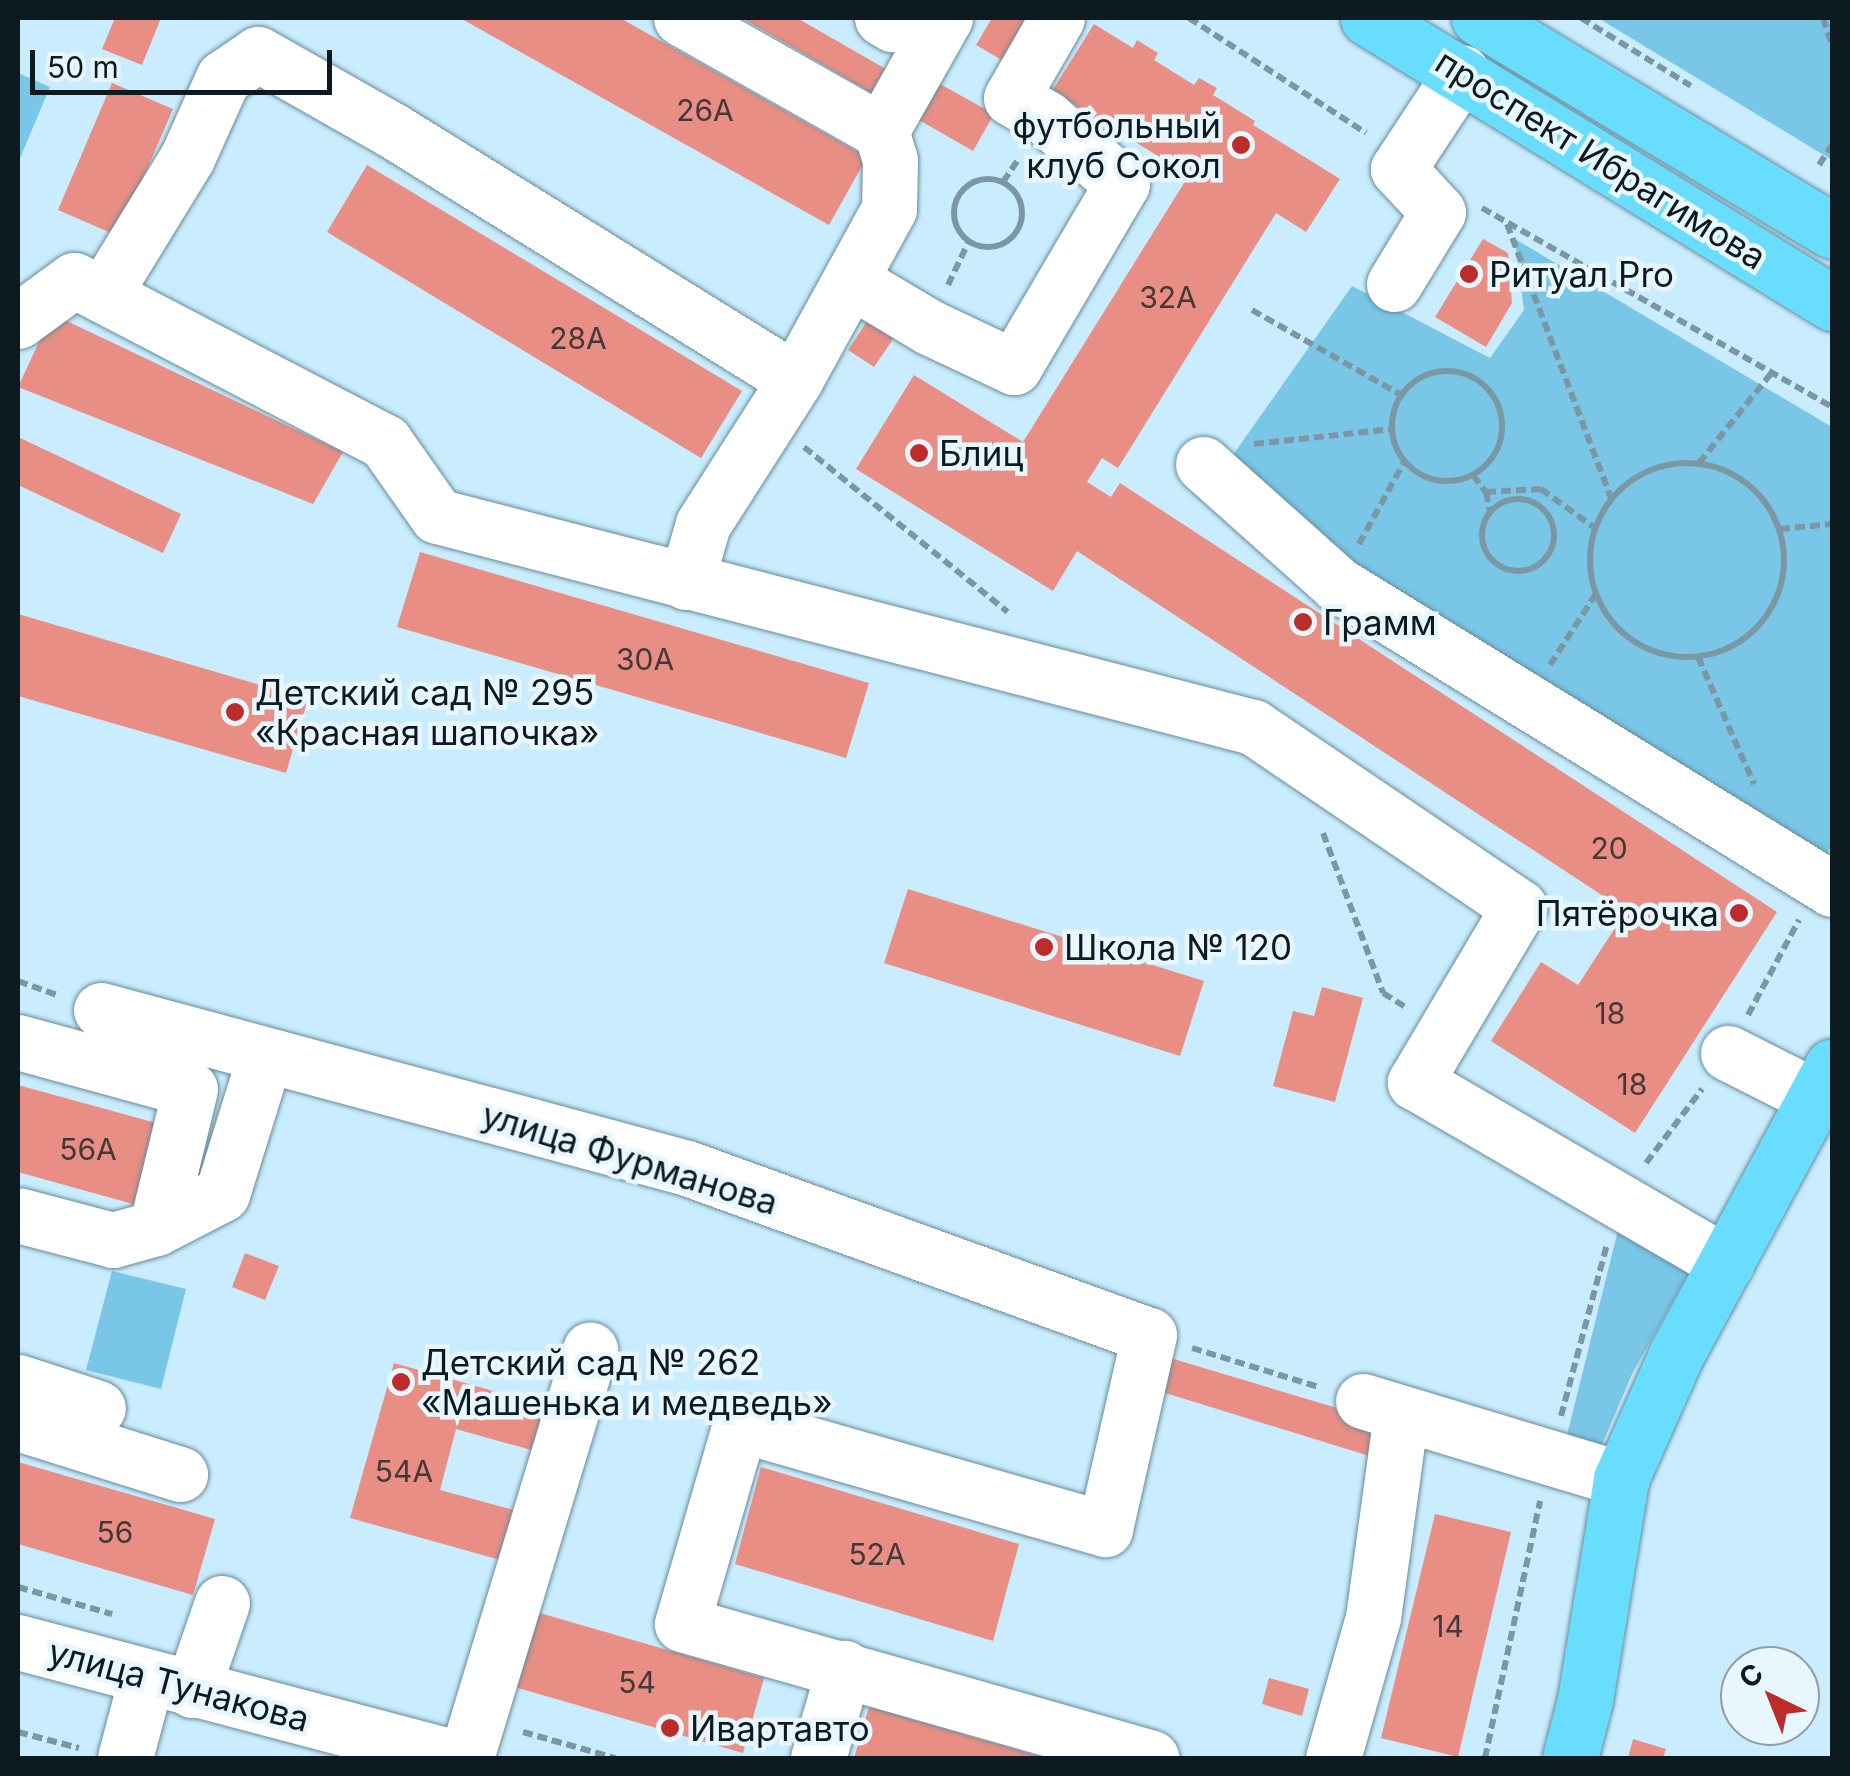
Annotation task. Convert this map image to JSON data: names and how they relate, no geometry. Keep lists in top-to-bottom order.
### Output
{
  "streets": {
    "main road": ["проспект Ибрагимова"],
    "street": ["улица Фурманова", "улица Тунакова"]
  },
  "places": [
    "футбольный клуб Сокол",
    "Ритуал Pro",
    "Блиц",
    "Грамм",
    "Детский сад № 295 «Красная шапочка»",
    "Пятёрочка",
    "Школа № 120",
    "Детский сад № 262 «Машенька и медведь»",
    "Ивартавто"
  ],
  "house_numbers": [
    "26А",
    "32А",
    "28А",
    "30А",
    "20",
    "18",
    "18",
    "56А",
    "54А",
    "56",
    "52А",
    "14",
    "54"
  ],
  "scale_bar": "50 m",
  "north": "top left"
}
